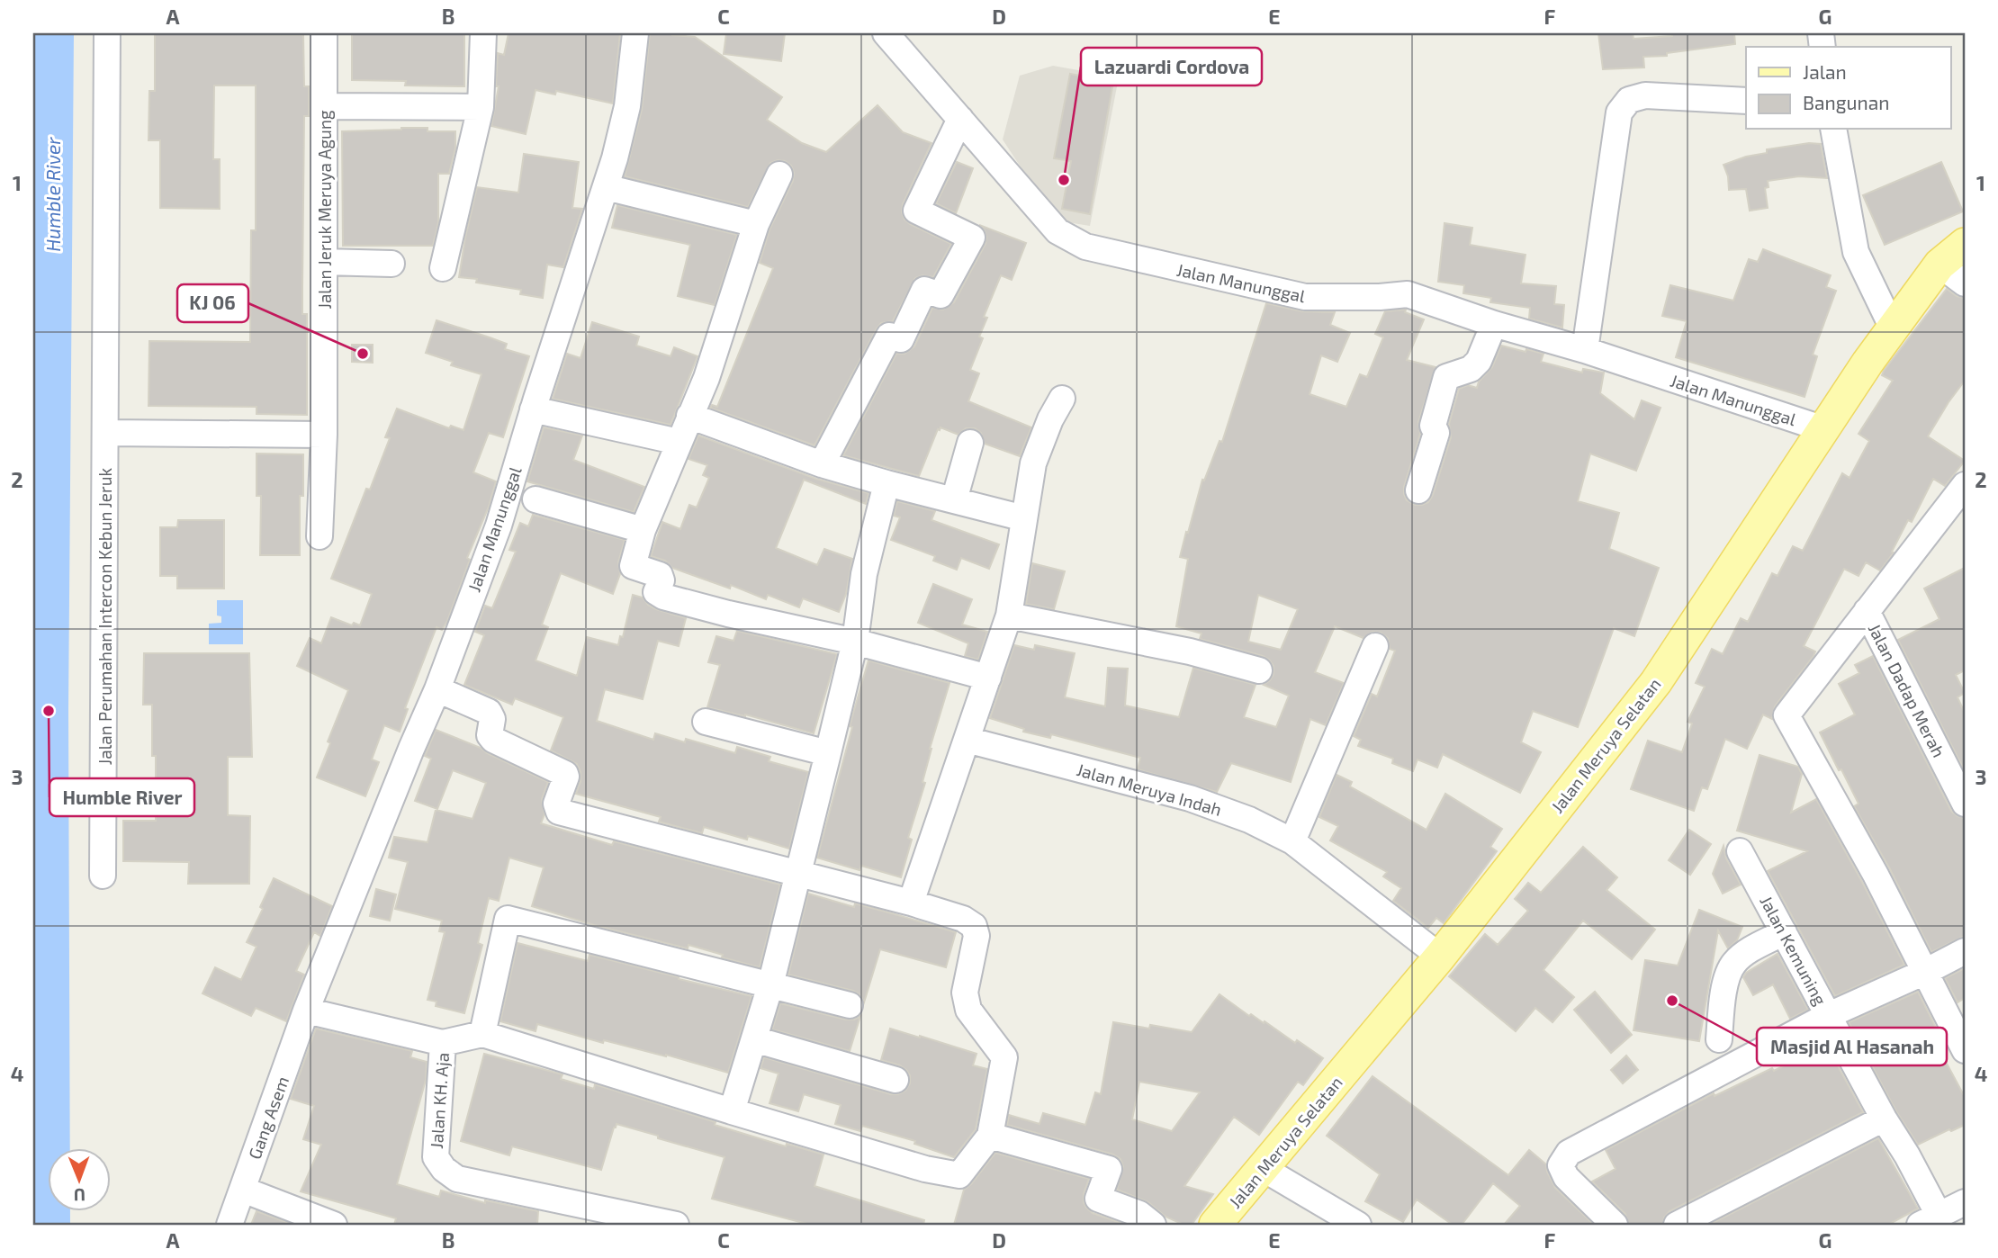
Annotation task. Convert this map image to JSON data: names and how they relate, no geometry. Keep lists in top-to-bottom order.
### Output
{
  "streets": {
    "main road": ["Jalan Meruya Selatan"],
    "street": [
      "Jalan Jeruk Meruya Agung",
      "Jalan Manunggal",
      "Jalan Perumahan Intercon Kebun Jeruk",
      "Jalan Dadap Merah",
      "Jalan Meruya Indah",
      "Jalan Kemuning",
      "Jalan KH. Aja",
      "Gang Asem"
    ]
  },
  "crossings": [
    ["Jalan Manunggal", "Jalan Meruya Selatan"],
    ["Jalan Manunggal", "Jalan KH. Aja"],
    ["Jalan Manunggal", "Gang Asem"],
    ["Jalan Meruya Selatan", "Jalan Meruya Indah"],
    ["Jalan KH. Aja", "Gang Asem"]
  ],
  "water": ["Humble River"],
  "places": [
    "Lazuardi Cordova",
    "KJ 06",
    "Humble River",
    "Masjid Al Hasanah"
  ],
  "legend": ["Jalan", "Bangunan"],
  "north": "bottom",
  "grid": {
    "columns": [
      "A",
      "B",
      "C",
      "D",
      "E",
      "F",
      "G"
    ],
    "rows": [
      "1",
      "2",
      "3",
      "4"
    ]
  }
}
